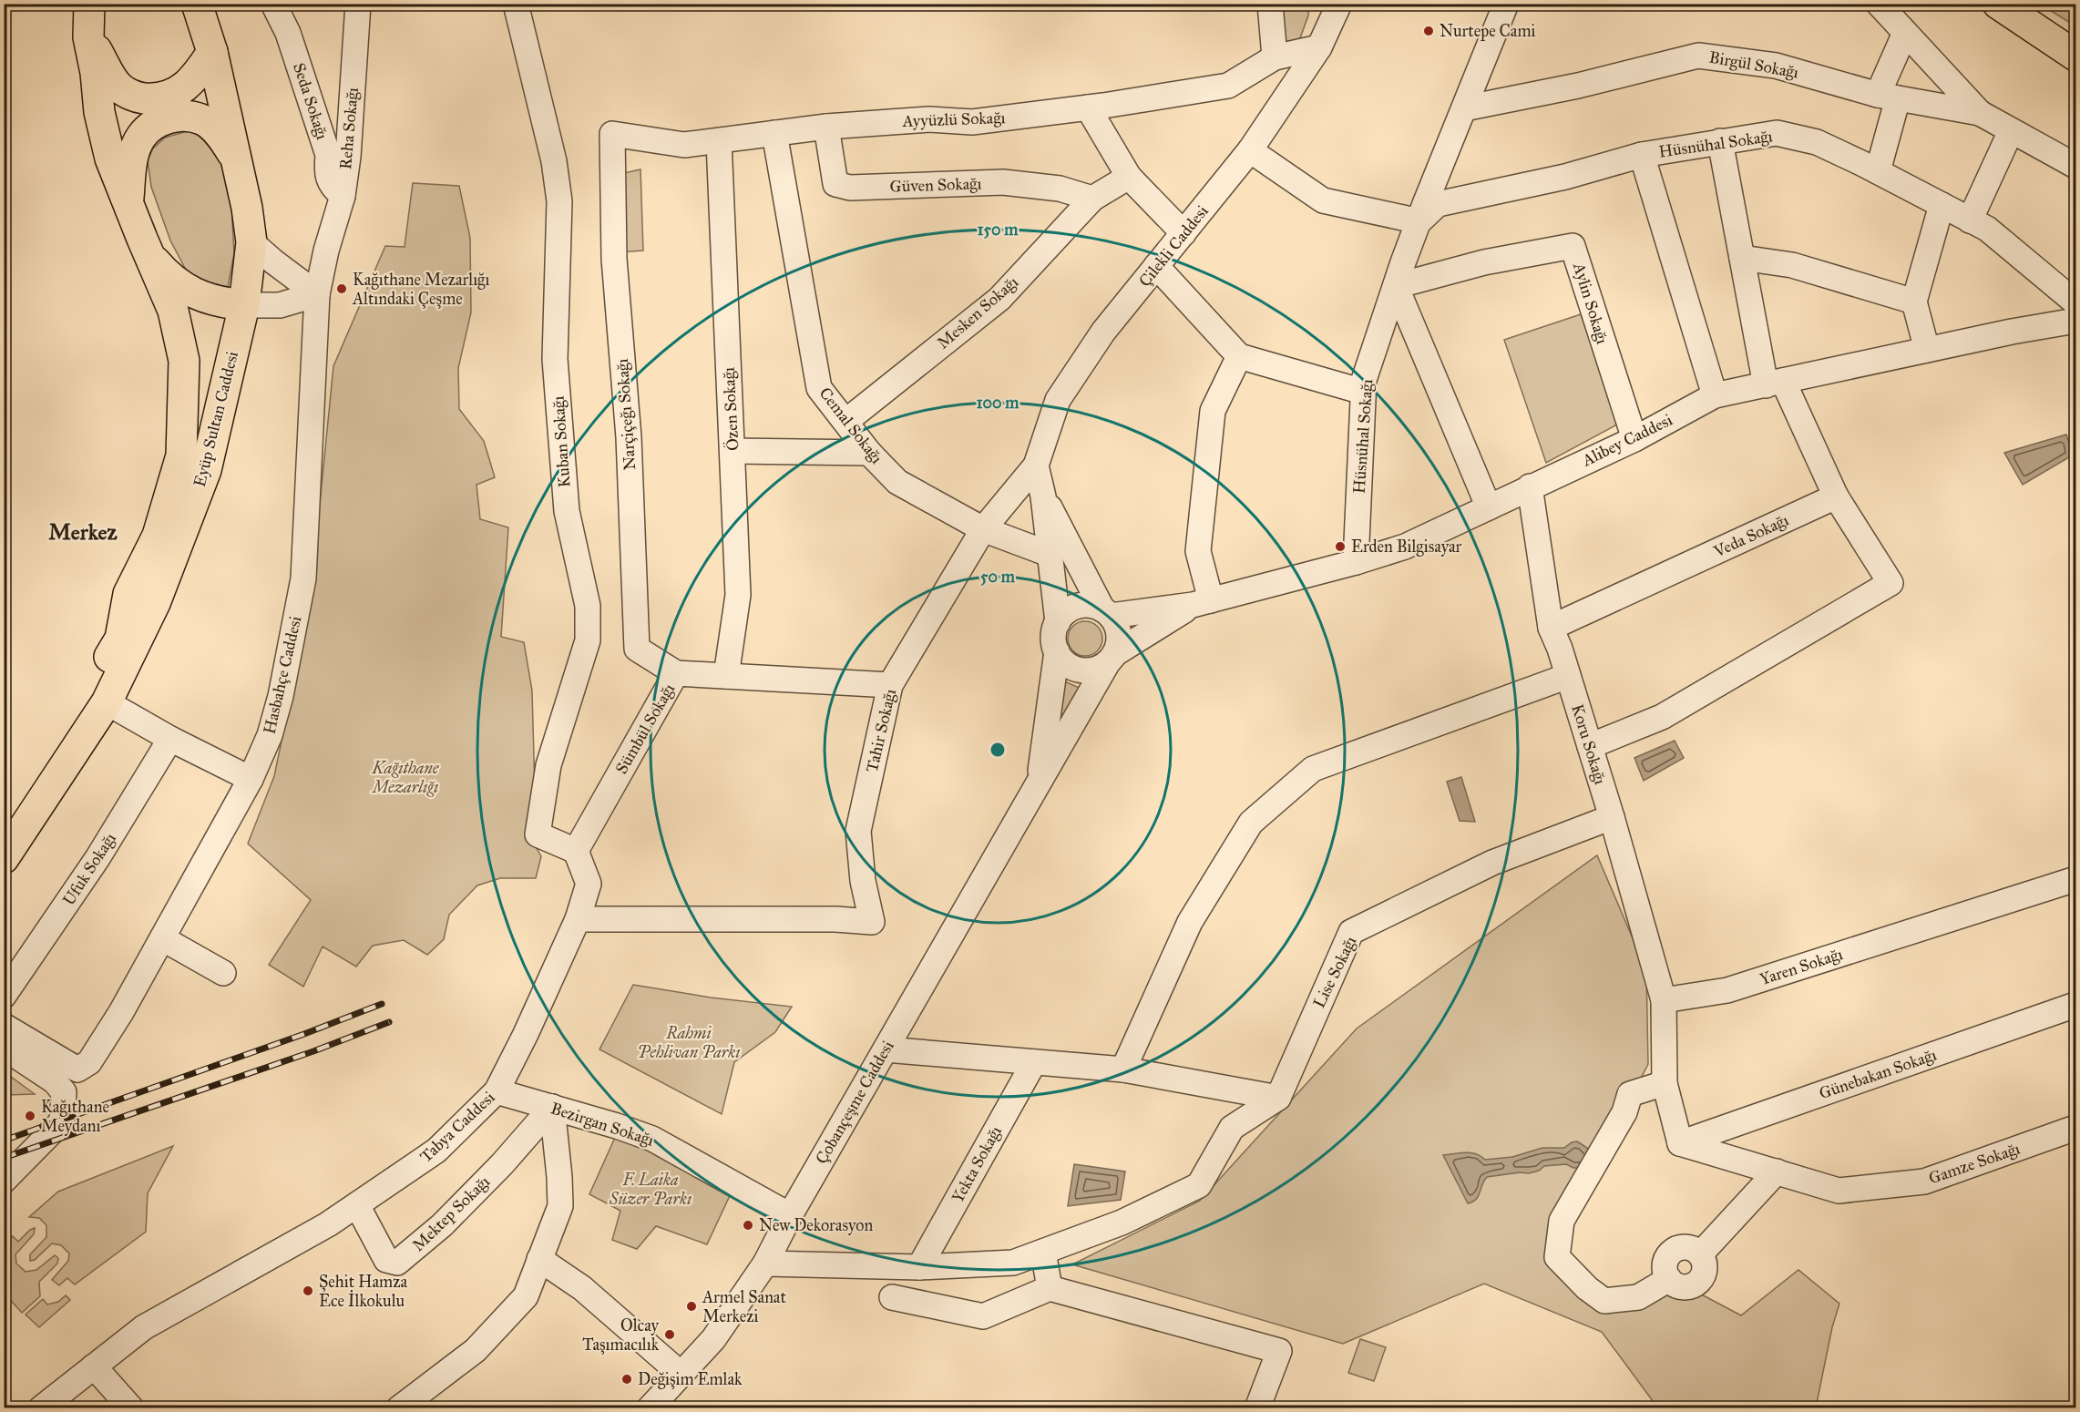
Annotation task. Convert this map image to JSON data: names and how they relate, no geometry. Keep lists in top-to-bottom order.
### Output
{
  "streets": {
    "main road": ["Eyüp Sultan Caddesi"],
    "street": [
      "Birgül Sokağı",
      "Seda Sokağı",
      "Ayyüzlü Sokağı",
      "Reha Sokağı",
      "Hüsnühal Sokağı",
      "Güven Sokağı",
      "Çilekli Caddesi",
      "Aylin Sokağı",
      "Mesken Sokağı",
      "Özen Sokağı",
      "Narçiçeğı Sokağı",
      "Cemal Sokağı",
      "Alibey Caddesi",
      "Kuban Sokağı",
      "Veda Sokağı",
      "Hasbahçe Caddesi",
      "Sümbül Sokağı",
      "Tahir Sokağı",
      "Koru Sokağı",
      "Ufuk Sokağı",
      "Yaren Sokağı",
      "Lise Sokağı",
      "Günebakan Sokağı",
      "Çobançeşme Caddesi",
      "Bezirgan Sokağı",
      "Tabya Caddesi",
      "Gamze Sokağı",
      "Yekta Sokağı",
      "Mektep Sokağı"
    ]
  },
  "crossings": [
    ["Birgül Sokağı", "Hüsnühal Sokağı"],
    ["Seda Sokağı", "Reha Sokağı"],
    ["Ayyüzlü Sokağı", "Güven Sokağı"],
    ["Ayyüzlü Sokağı", "Çilekli Caddesi"],
    ["Ayyüzlü Sokağı", "Özen Sokağı"],
    ["Ayyüzlü Sokağı", "Narçiçeğı Sokağı"],
    ["Ayyüzlü Sokağı", "Cemal Sokağı"],
    ["Reha Sokağı", "Hasbahçe Caddesi"],
    ["Hüsnühal Sokağı", "Aylin Sokağı"],
    ["Hüsnühal Sokağı", "Alibey Caddesi"],
    ["Güven Sokağı", "Mesken Sokağı"],
    ["Çilekli Caddesi", "Tahir Sokağı"],
    ["Aylin Sokağı", "Alibey Caddesi"],
    ["Mesken Sokağı", "Cemal Sokağı"],
    ["Özen Sokağı", "Sümbül Sokağı"],
    ["Narçiçeğı Sokağı", "Sümbül Sokağı"],
    ["Cemal Sokağı", "Tahir Sokağı"],
    ["Alibey Caddesi", "Koru Sokağı"],
    ["Alibey Caddesi", "Çobançeşme Caddesi"],
    ["Kuban Sokağı", "Sümbül Sokağı"],
    ["Veda Sokağı", "Koru Sokağı"],
    ["Sümbül Sokağı", "Tahir Sokağı"],
    ["Tahir Sokağı", "Tabya Caddesi"],
    ["Koru Sokağı", "Yaren Sokağı"],
    ["Koru Sokağı", "Lise Sokağı"],
    ["Günebakan Sokağı", "Gamze Sokağı"],
    ["Çobançeşme Caddesi", "Bezirgan Sokağı"],
    ["Bezirgan Sokağı", "Tabya Caddesi"],
    ["Bezirgan Sokağı", "Mektep Sokağı"],
    ["Tabya Caddesi", "Mektep Sokağı"]
  ],
  "districts": ["Merkez"],
  "parks": ["Kağıthane Mezarlığı", "Rahmi Pehlivan Parkı", "F. Laika Süzer Parkı"],
  "places": [
    "Nurtepe Cami",
    "Kağıthane Mezarlığı Altındaki Çeşme",
    "Erden Bilgisayar",
    "Kağıthane Meydanı",
    "New Dekorasyon",
    "Şehit Hamza Ece İlkokulu",
    "Armel Sanat Merkezi",
    "Olcay Taşımacılık",
    "Değişim Emlak"
  ],
  "rings": ["150 m", "100 m", "50 m"]
}
